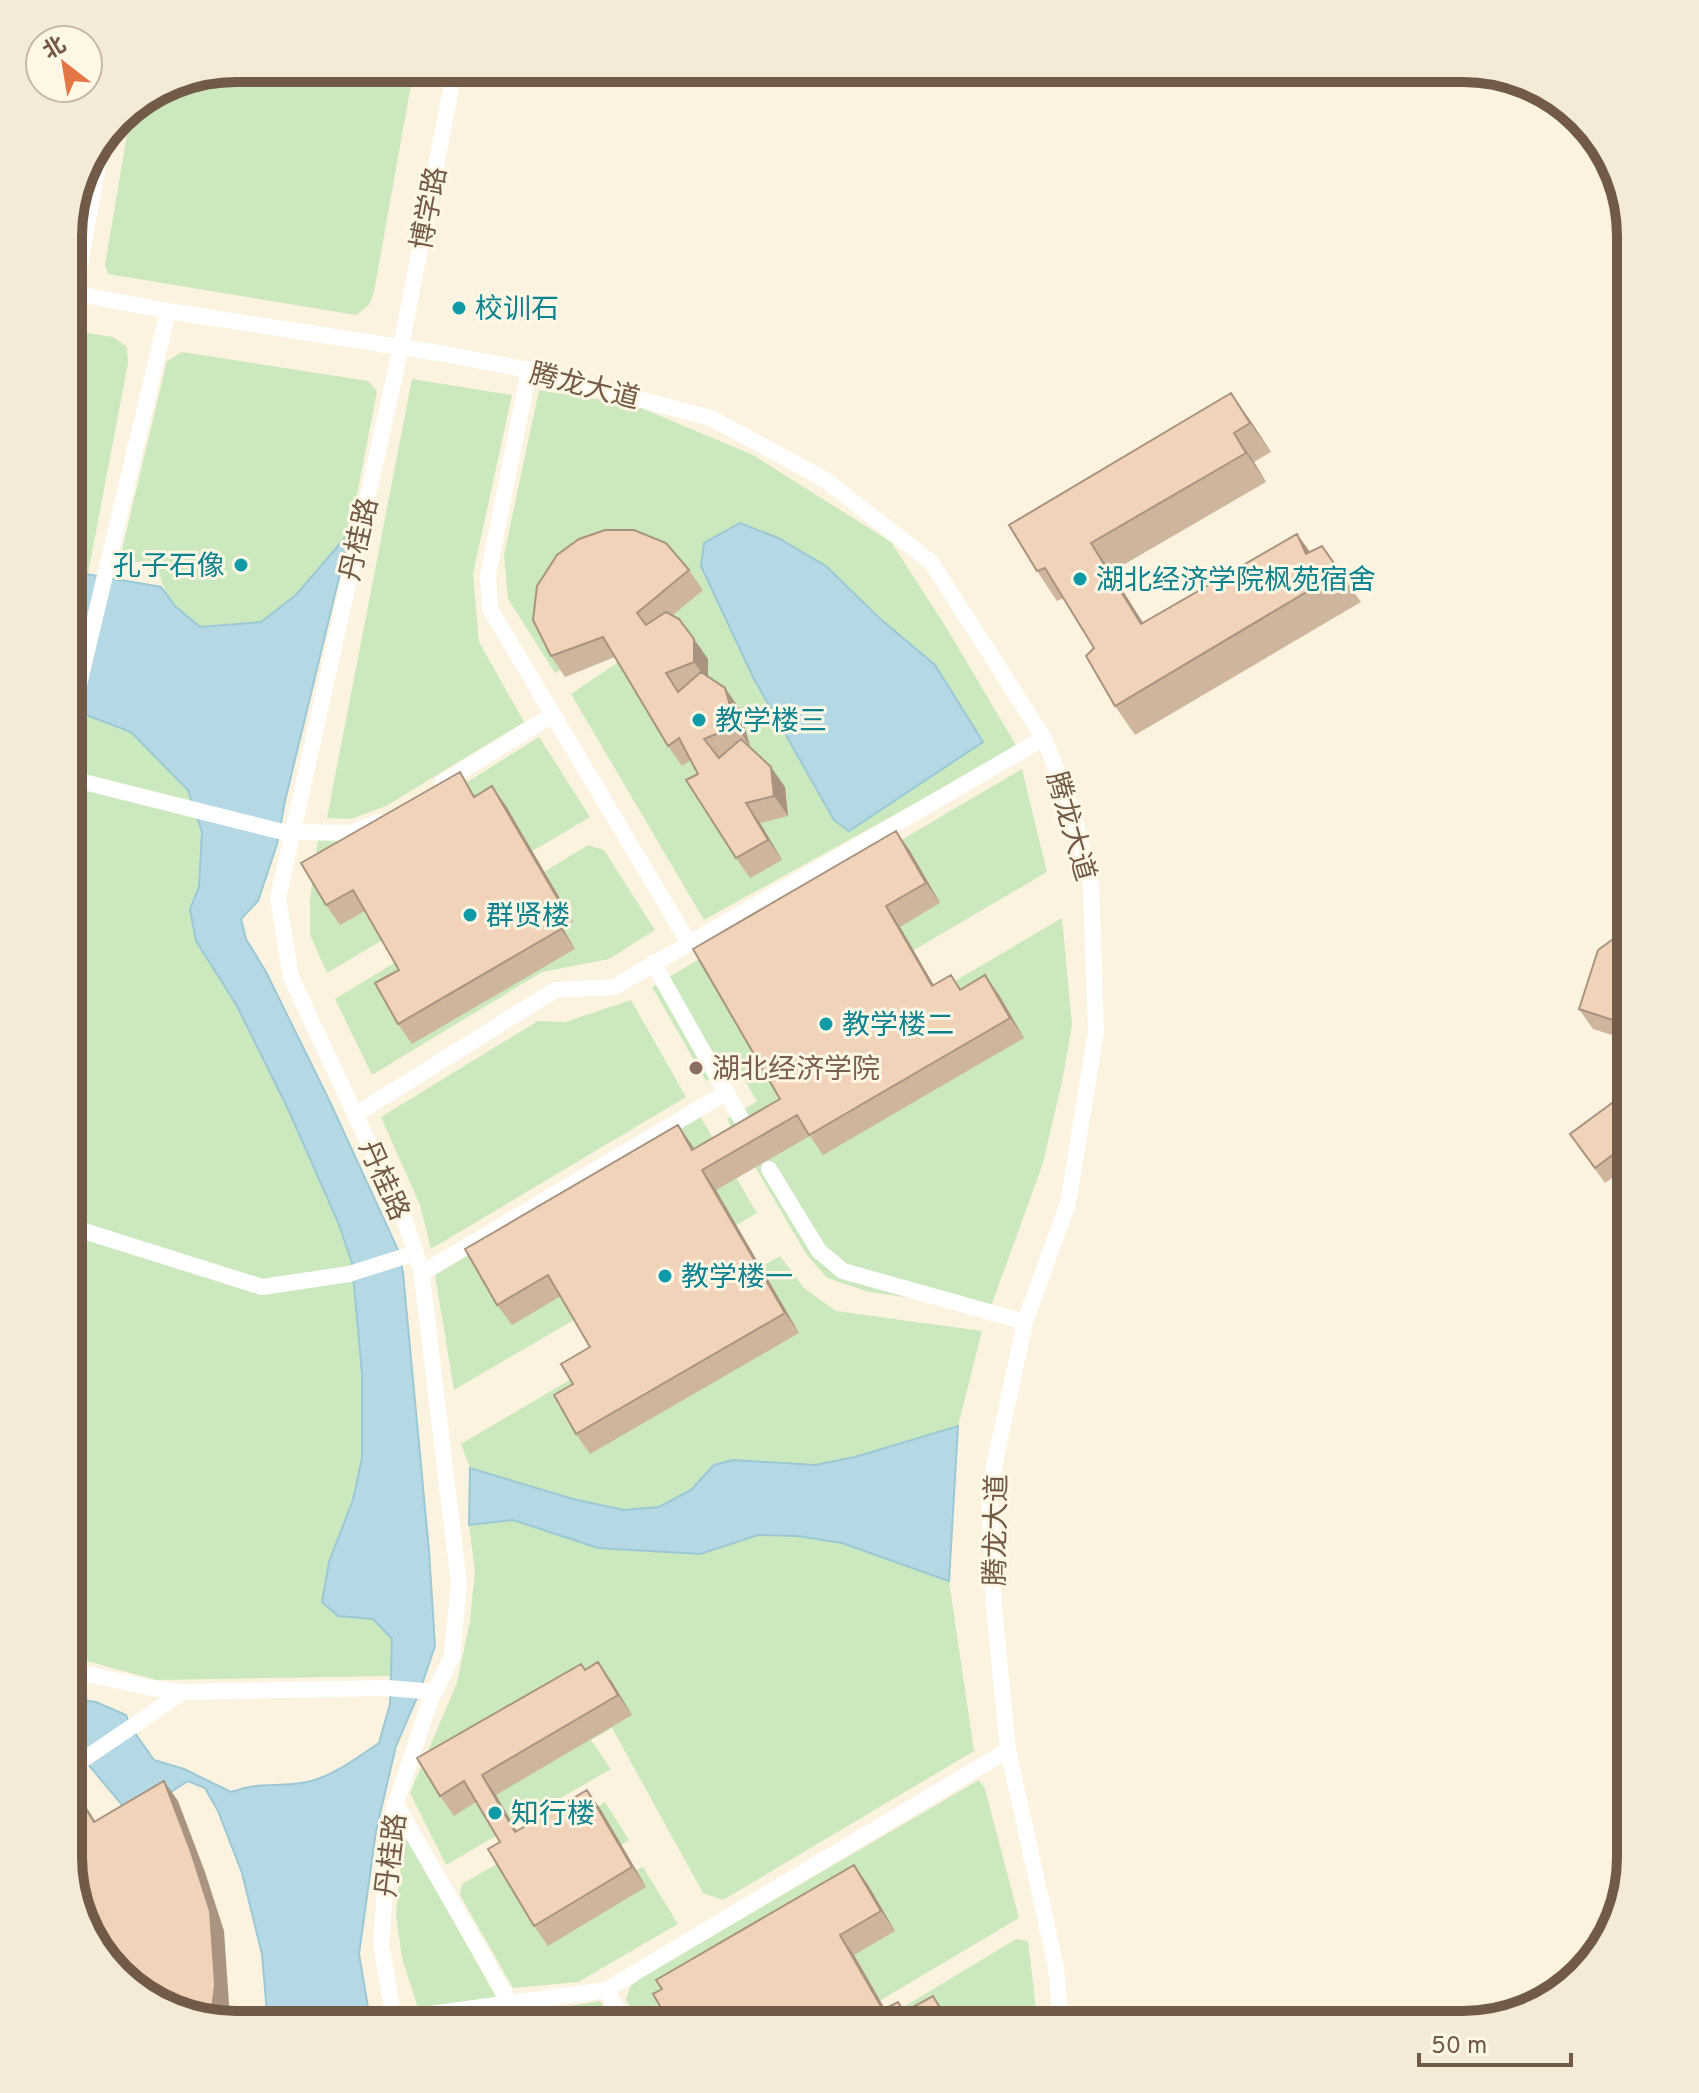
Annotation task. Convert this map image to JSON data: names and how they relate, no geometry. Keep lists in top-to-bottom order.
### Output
{
  "streets": {
    "street": ["博学路", "腾龙大道", "丹桂路"]
  },
  "crossings": [
    ["博学路", "腾龙大道"],
    ["博学路", "丹桂路"],
    ["腾龙大道", "丹桂路"]
  ],
  "places": [
    "校训石",
    "孔子石像",
    "湖北经济学院枫苑宿舍",
    "教学楼三",
    "群贤楼",
    "教学楼二",
    "湖北经济学院",
    "教学楼一",
    "知行楼"
  ],
  "scale_bar": "50 m",
  "north": "top left"
}
